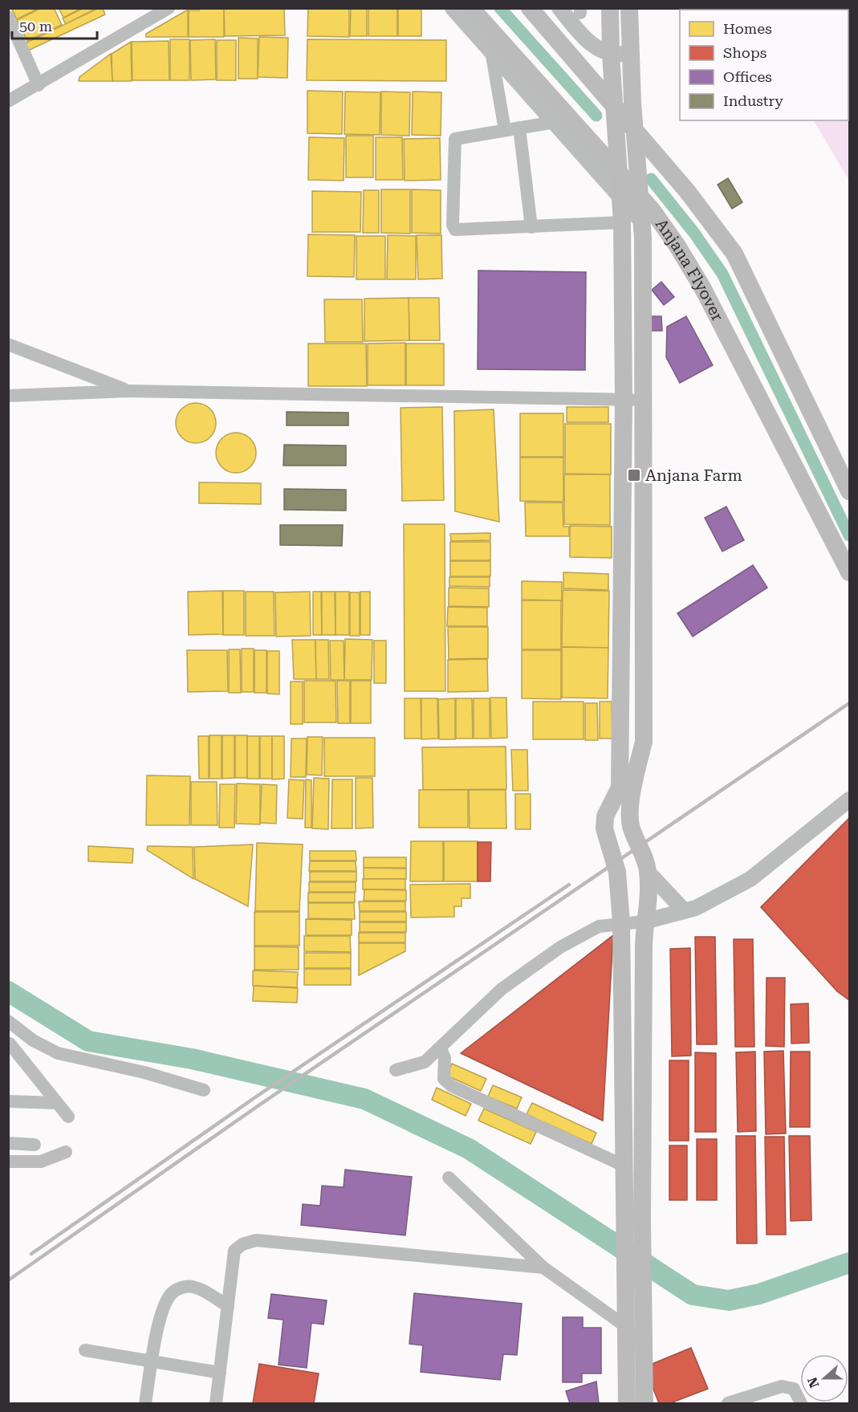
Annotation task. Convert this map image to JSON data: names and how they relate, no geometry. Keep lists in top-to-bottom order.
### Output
{
  "streets": {
    "main road": ["Anjana Flyover"]
  },
  "places": {
    "transit": ["Anjana Farm"]
  },
  "legend": [
    "Homes",
    "Shops",
    "Offices",
    "Industry"
  ],
  "scale_bar": "50 m",
  "north": "left"
}
